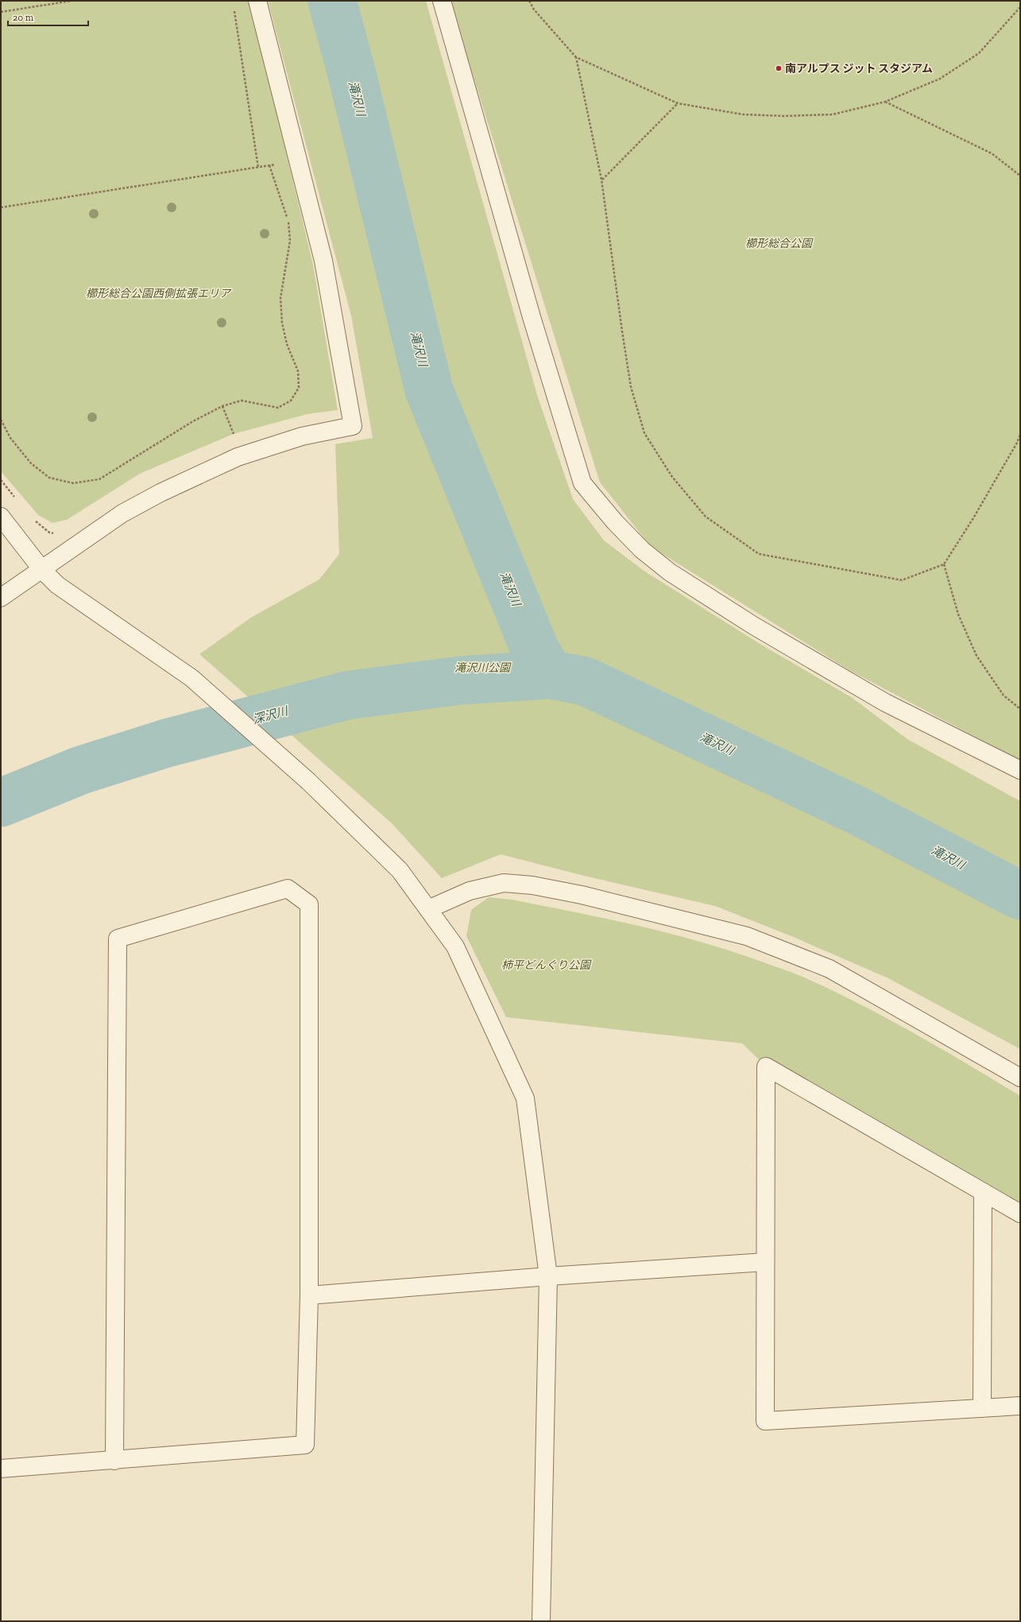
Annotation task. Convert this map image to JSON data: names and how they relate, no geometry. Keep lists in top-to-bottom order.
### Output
{
  "water": ["滝沢川", "深沢川"],
  "parks": [
    "櫛形総合公園",
    "櫛形総合公園西側拡張エリア",
    "滝沢川公園",
    "柿平どんぐり公園"
  ],
  "places": ["南アルプス ジット スタジアム"],
  "scale_bar": "20 m"
}
